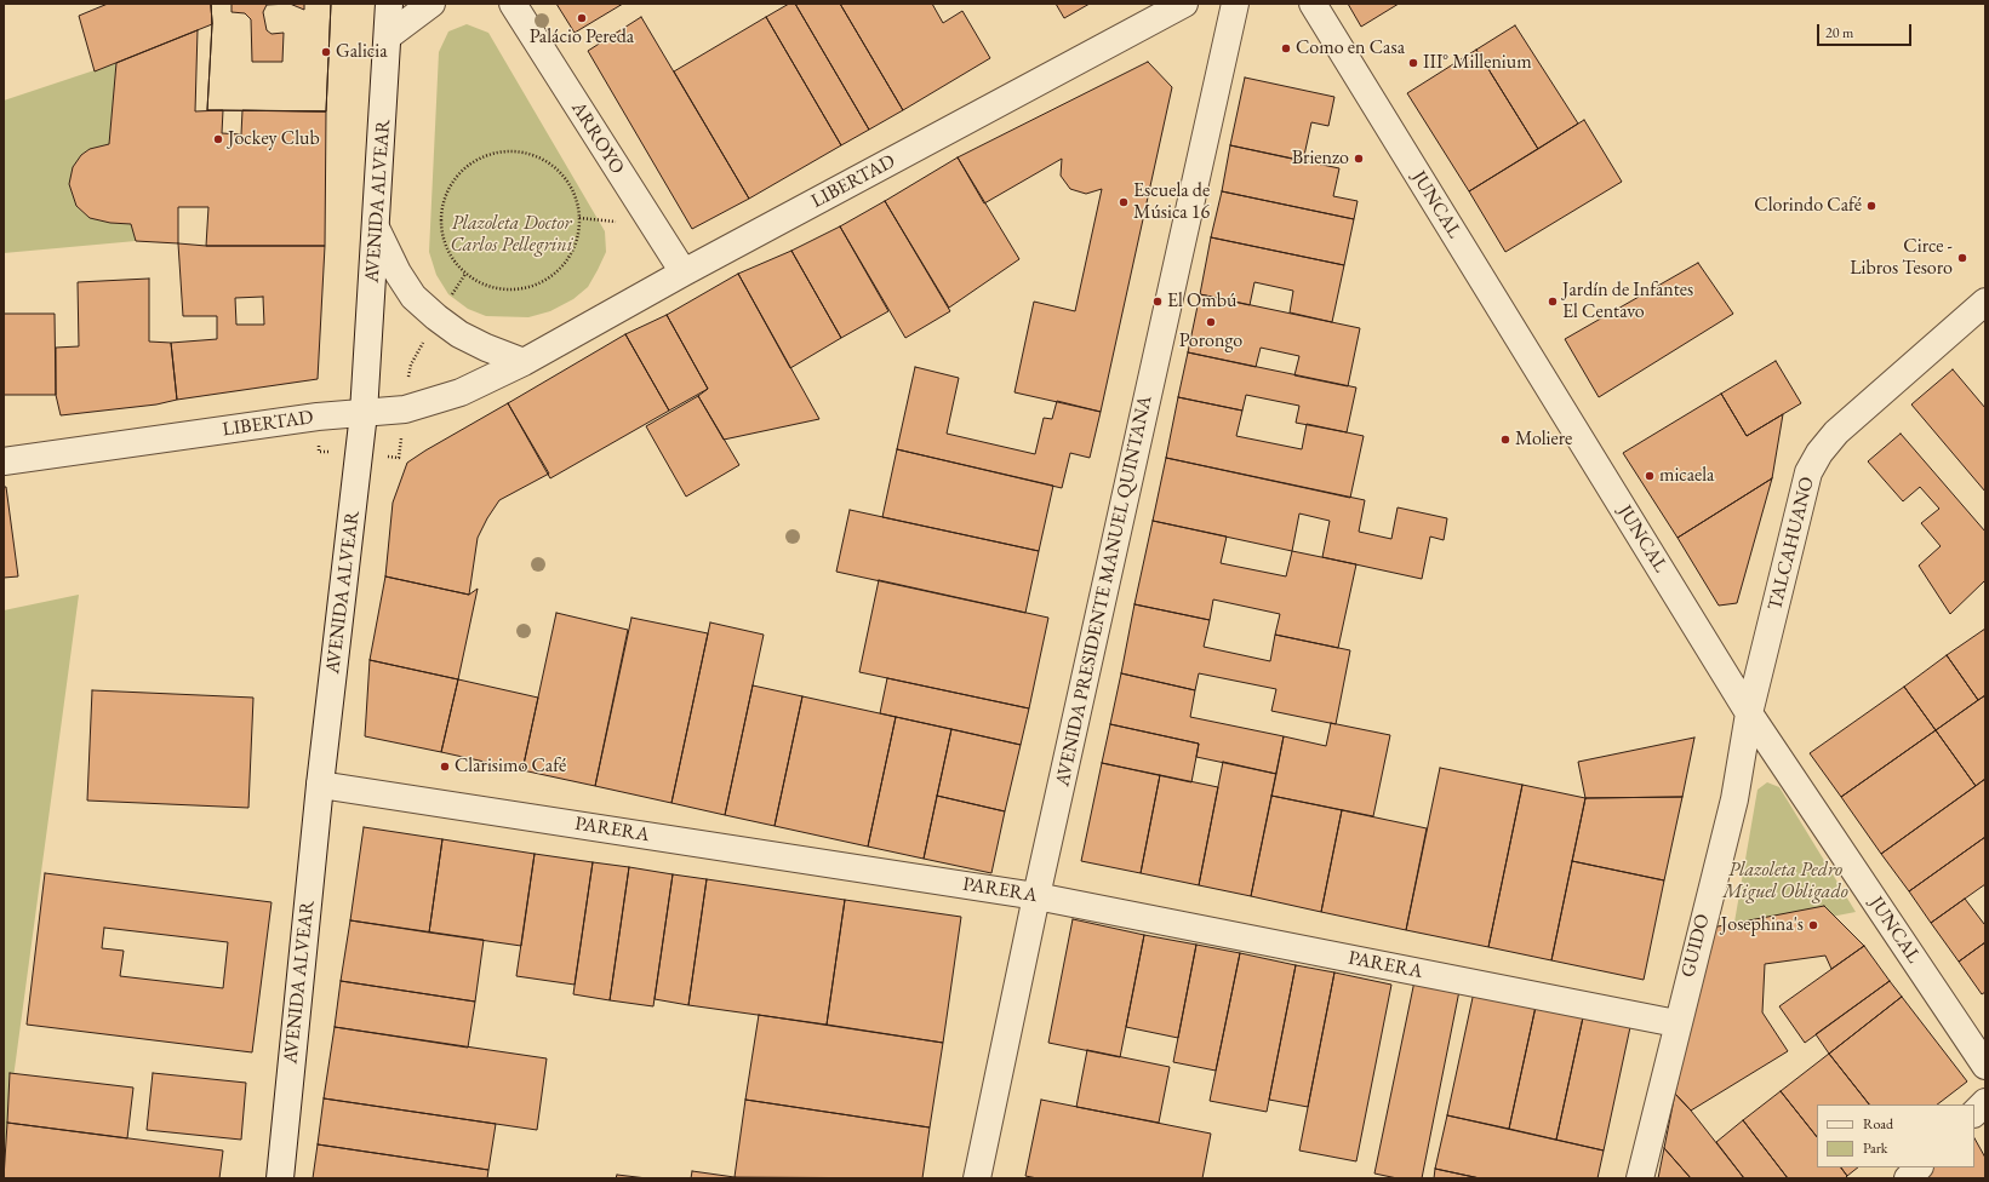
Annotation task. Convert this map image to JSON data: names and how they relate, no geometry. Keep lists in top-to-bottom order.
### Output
{
  "streets": {
    "street": [
      "ARROYO",
      "LIBERTAD",
      "AVENIDA ALVEAR",
      "JUNCAL",
      "TALCAHUANO",
      "AVENIDA PRESIDENTE MANUEL QUINTANA",
      "PARERA",
      "GUIDO"
    ]
  },
  "crossings": [
    ["ARROYO", "LIBERTAD"],
    ["LIBERTAD", "AVENIDA ALVEAR"],
    ["AVENIDA ALVEAR", "PARERA"],
    ["JUNCAL", "TALCAHUANO"],
    ["JUNCAL", "GUIDO"],
    ["TALCAHUANO", "GUIDO"],
    ["AVENIDA PRESIDENTE MANUEL QUINTANA", "PARERA"],
    ["PARERA", "GUIDO"]
  ],
  "parks": ["Plazoleta Doctor Carlos Pellegrini", "Plazoleta Pedro Miguel Obligado"],
  "places": [
    "Palácio Pereda",
    "Como en Casa",
    "Galicia",
    "III° Millenium",
    "Jockey Club",
    "Brienzo",
    "Escuela de Música 16",
    "Clorindo Café",
    "Circe - Libros Tesoro",
    "El Ombú",
    "Jardín de Infantes El Centavo",
    "Porongo",
    "Moliere",
    "micaela",
    "Clarisimo Café",
    "Josephina's"
  ],
  "legend": ["Road", "Park"],
  "scale_bar": "20 m"
}
